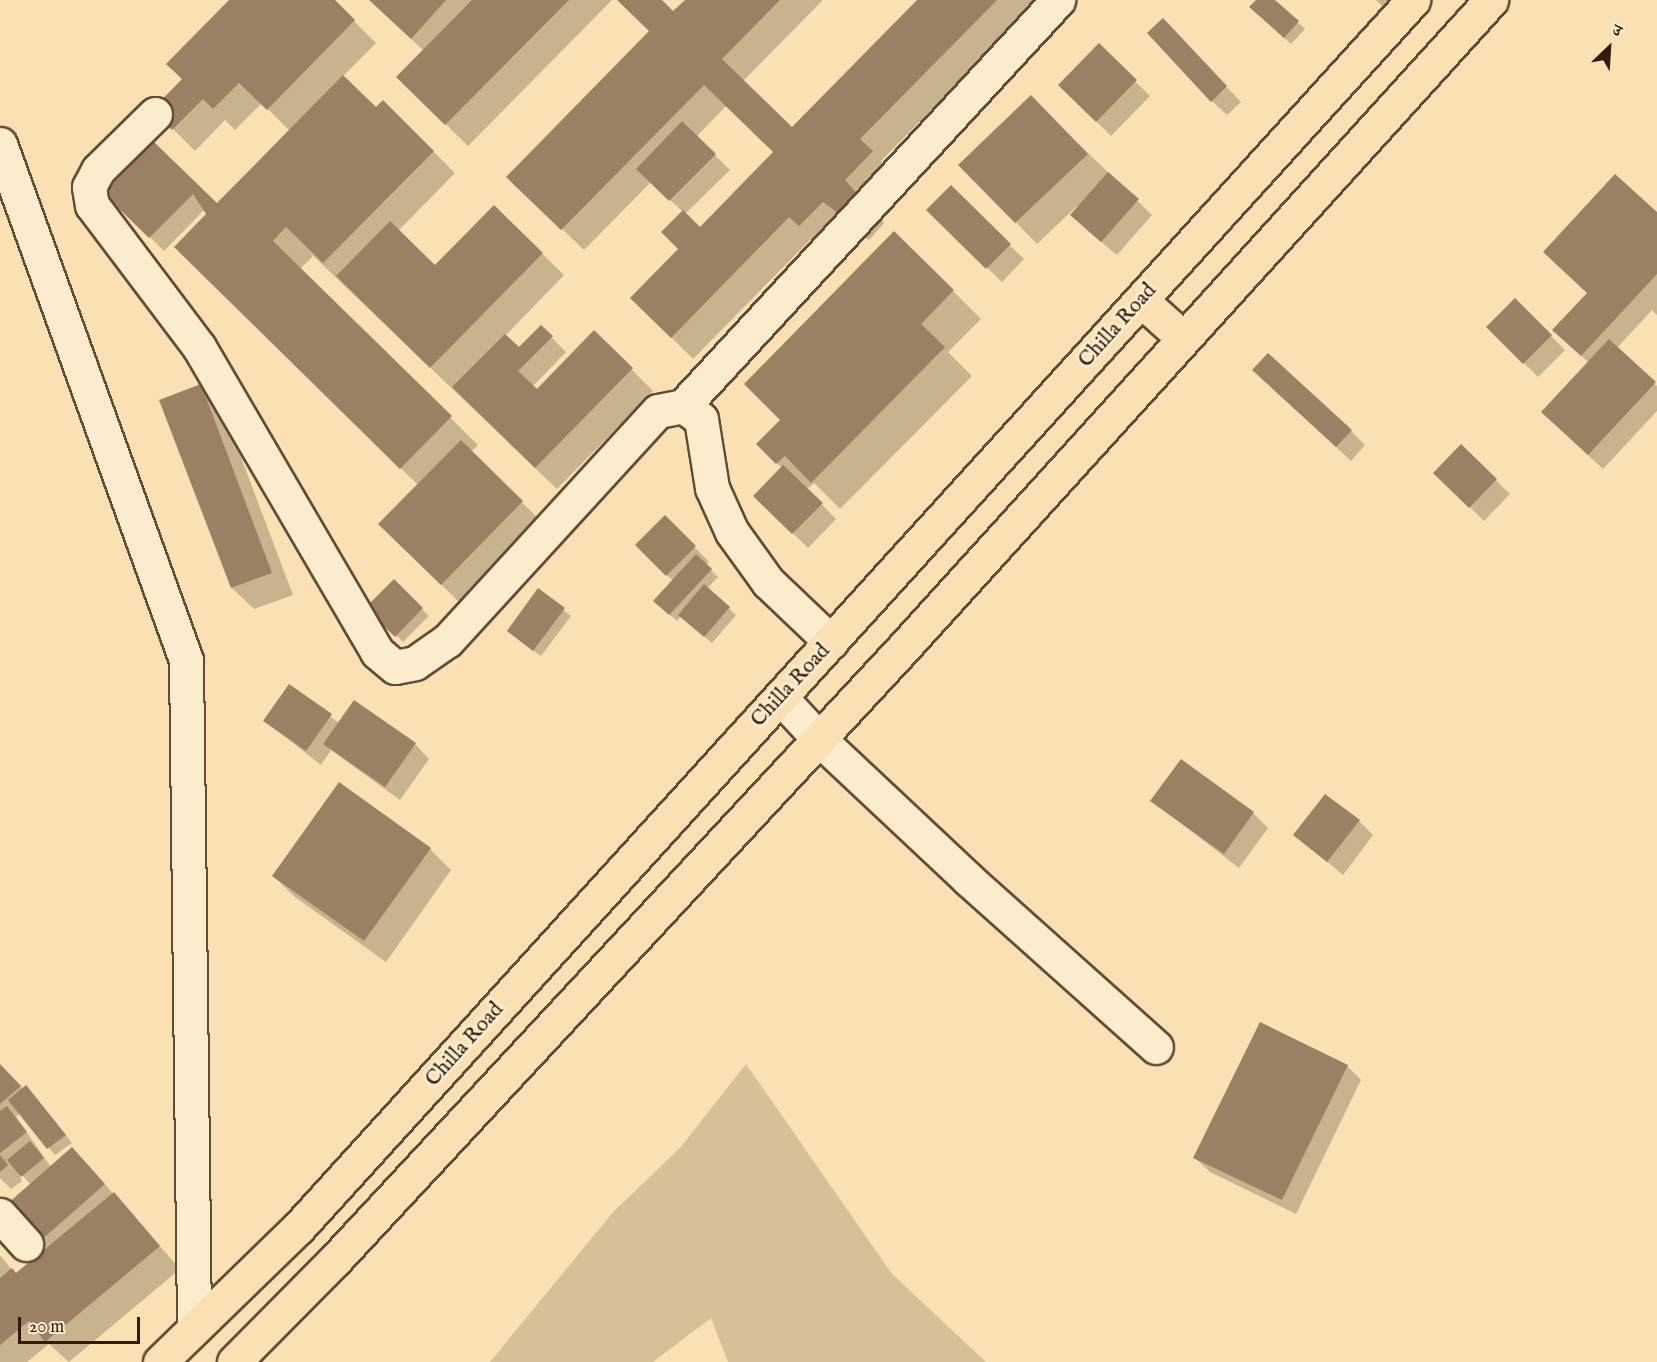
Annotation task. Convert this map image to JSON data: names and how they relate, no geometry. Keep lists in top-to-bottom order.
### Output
{
  "streets": {
    "main road": ["Chilla Road"]
  },
  "scale_bar": "20 m",
  "north": "top right"
}
